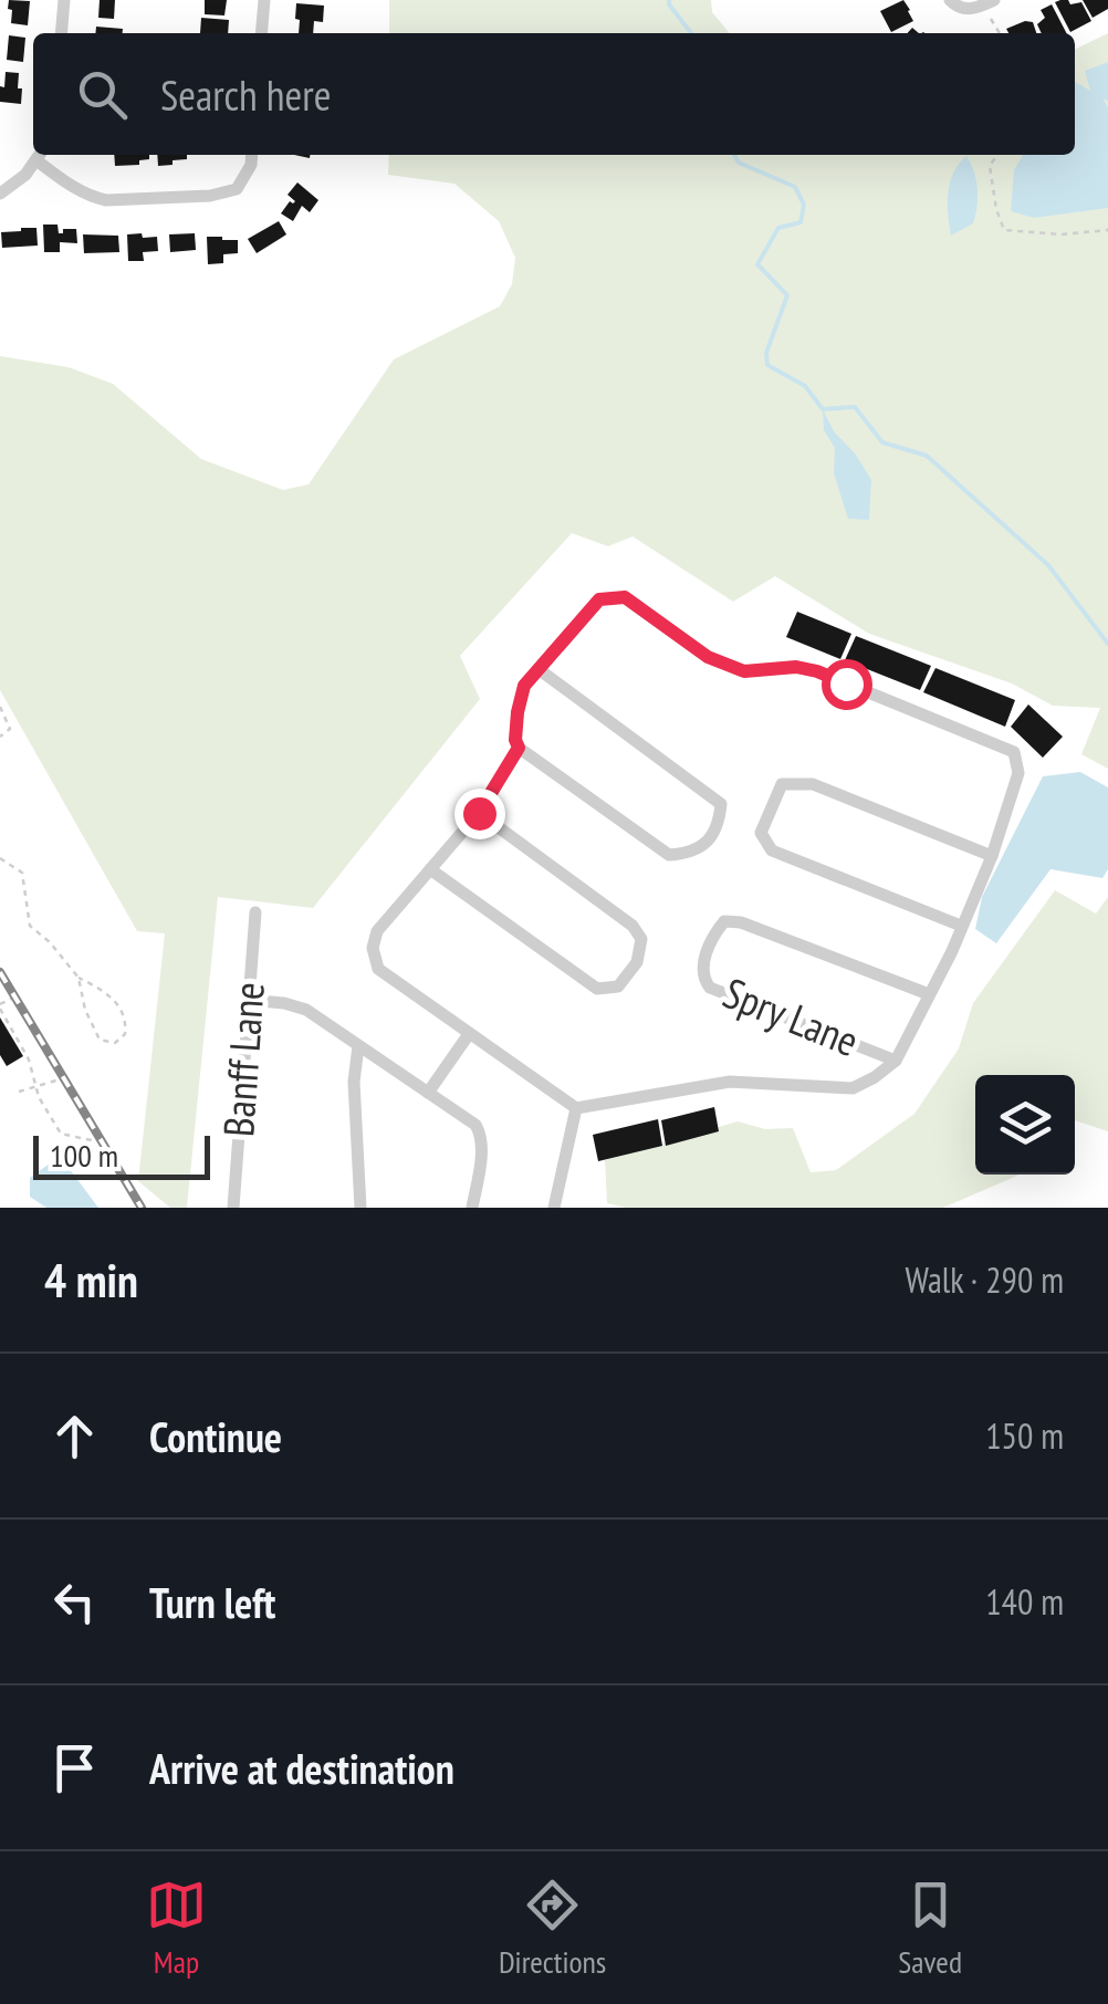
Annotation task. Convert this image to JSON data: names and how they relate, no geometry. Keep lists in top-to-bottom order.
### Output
{
  "streets": {
    "street": ["Spry Lane", "Banff Lane"]
  },
  "scale_bar": "100 m",
  "page": {
    "search": "Search here",
    "scale": "100 m",
    "heading": ["4 min", "Walk · 290 m"],
    "list": [
      ["Continue", "150 m"],
      ["Turn left", "140 m"],
      "Arrive at destination"
    ],
    "nav": ["Map", "Directions", "Saved"]
  }
}
